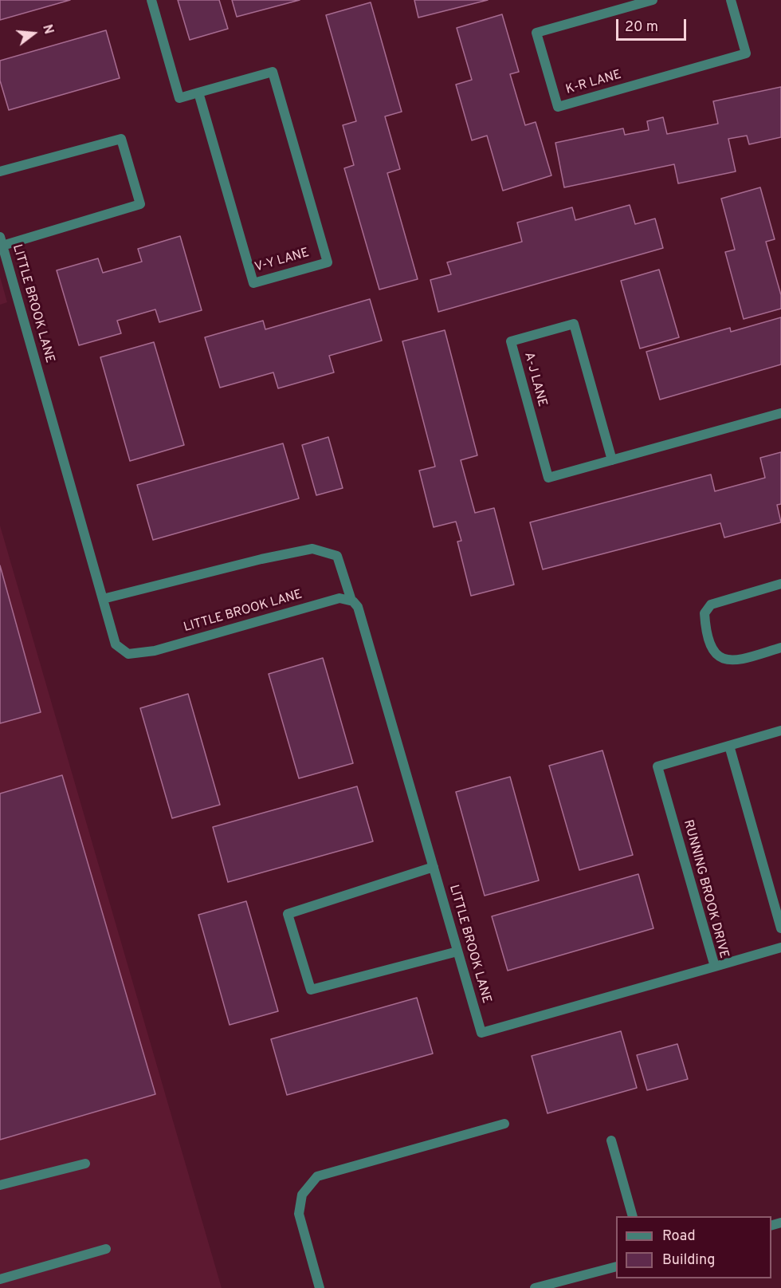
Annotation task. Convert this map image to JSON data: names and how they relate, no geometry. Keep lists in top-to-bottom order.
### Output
{
  "streets": {
    "street": [
      "K-R LANE",
      "V-Y LANE",
      "LITTLE BROOK LANE",
      "A-J LANE",
      "RUNNING BROOK DRIVE"
    ]
  },
  "crossings": [
    ["LITTLE BROOK LANE", "RUNNING BROOK DRIVE"]
  ],
  "legend": ["Road", "Building"],
  "scale_bar": "20 m",
  "north": "right"
}
